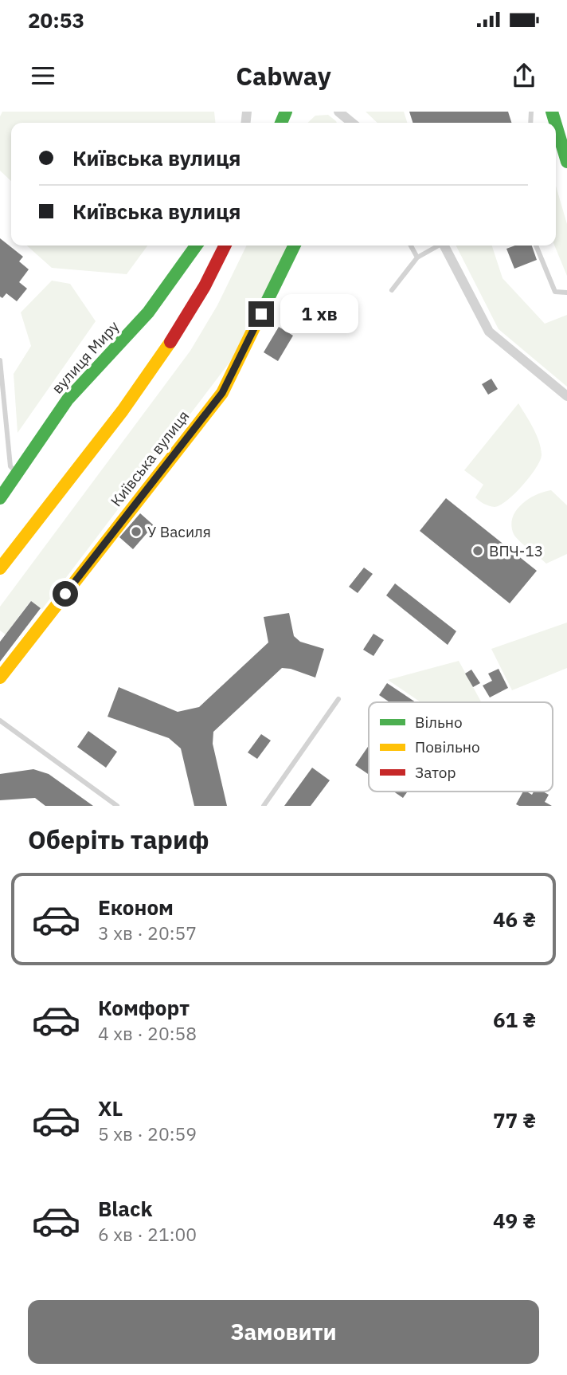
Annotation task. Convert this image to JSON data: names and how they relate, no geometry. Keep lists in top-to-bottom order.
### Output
{
  "streets": {
    "street": ["вулиця Миру", "Київська вулиця"]
  },
  "places": ["У Василя", "ВПЧ-13"],
  "legend": ["Вільно", "Повільно", "Затор"],
  "page": {
    "status": "20:53",
    "header": "Cabway",
    "banner": ["Київська вулиця", "Київська вулиця"],
    "bubble": "1 хв",
    "heading": "Оберіть тариф",
    "list": [
      {
        "name": "Економ",
        "note": "3 хв · 20:57",
        "value": "46 ₴"
      },
      {
        "name": "Комфорт",
        "note": "4 хв · 20:58",
        "value": "61 ₴"
      },
      {
        "name": "XL",
        "note": "5 хв · 20:59",
        "value": "77 ₴"
      },
      {
        "name": "Black",
        "note": "6 хв · 21:00",
        "value": "49 ₴"
      }
    ],
    "buttons": "Замовити"
  }
}
